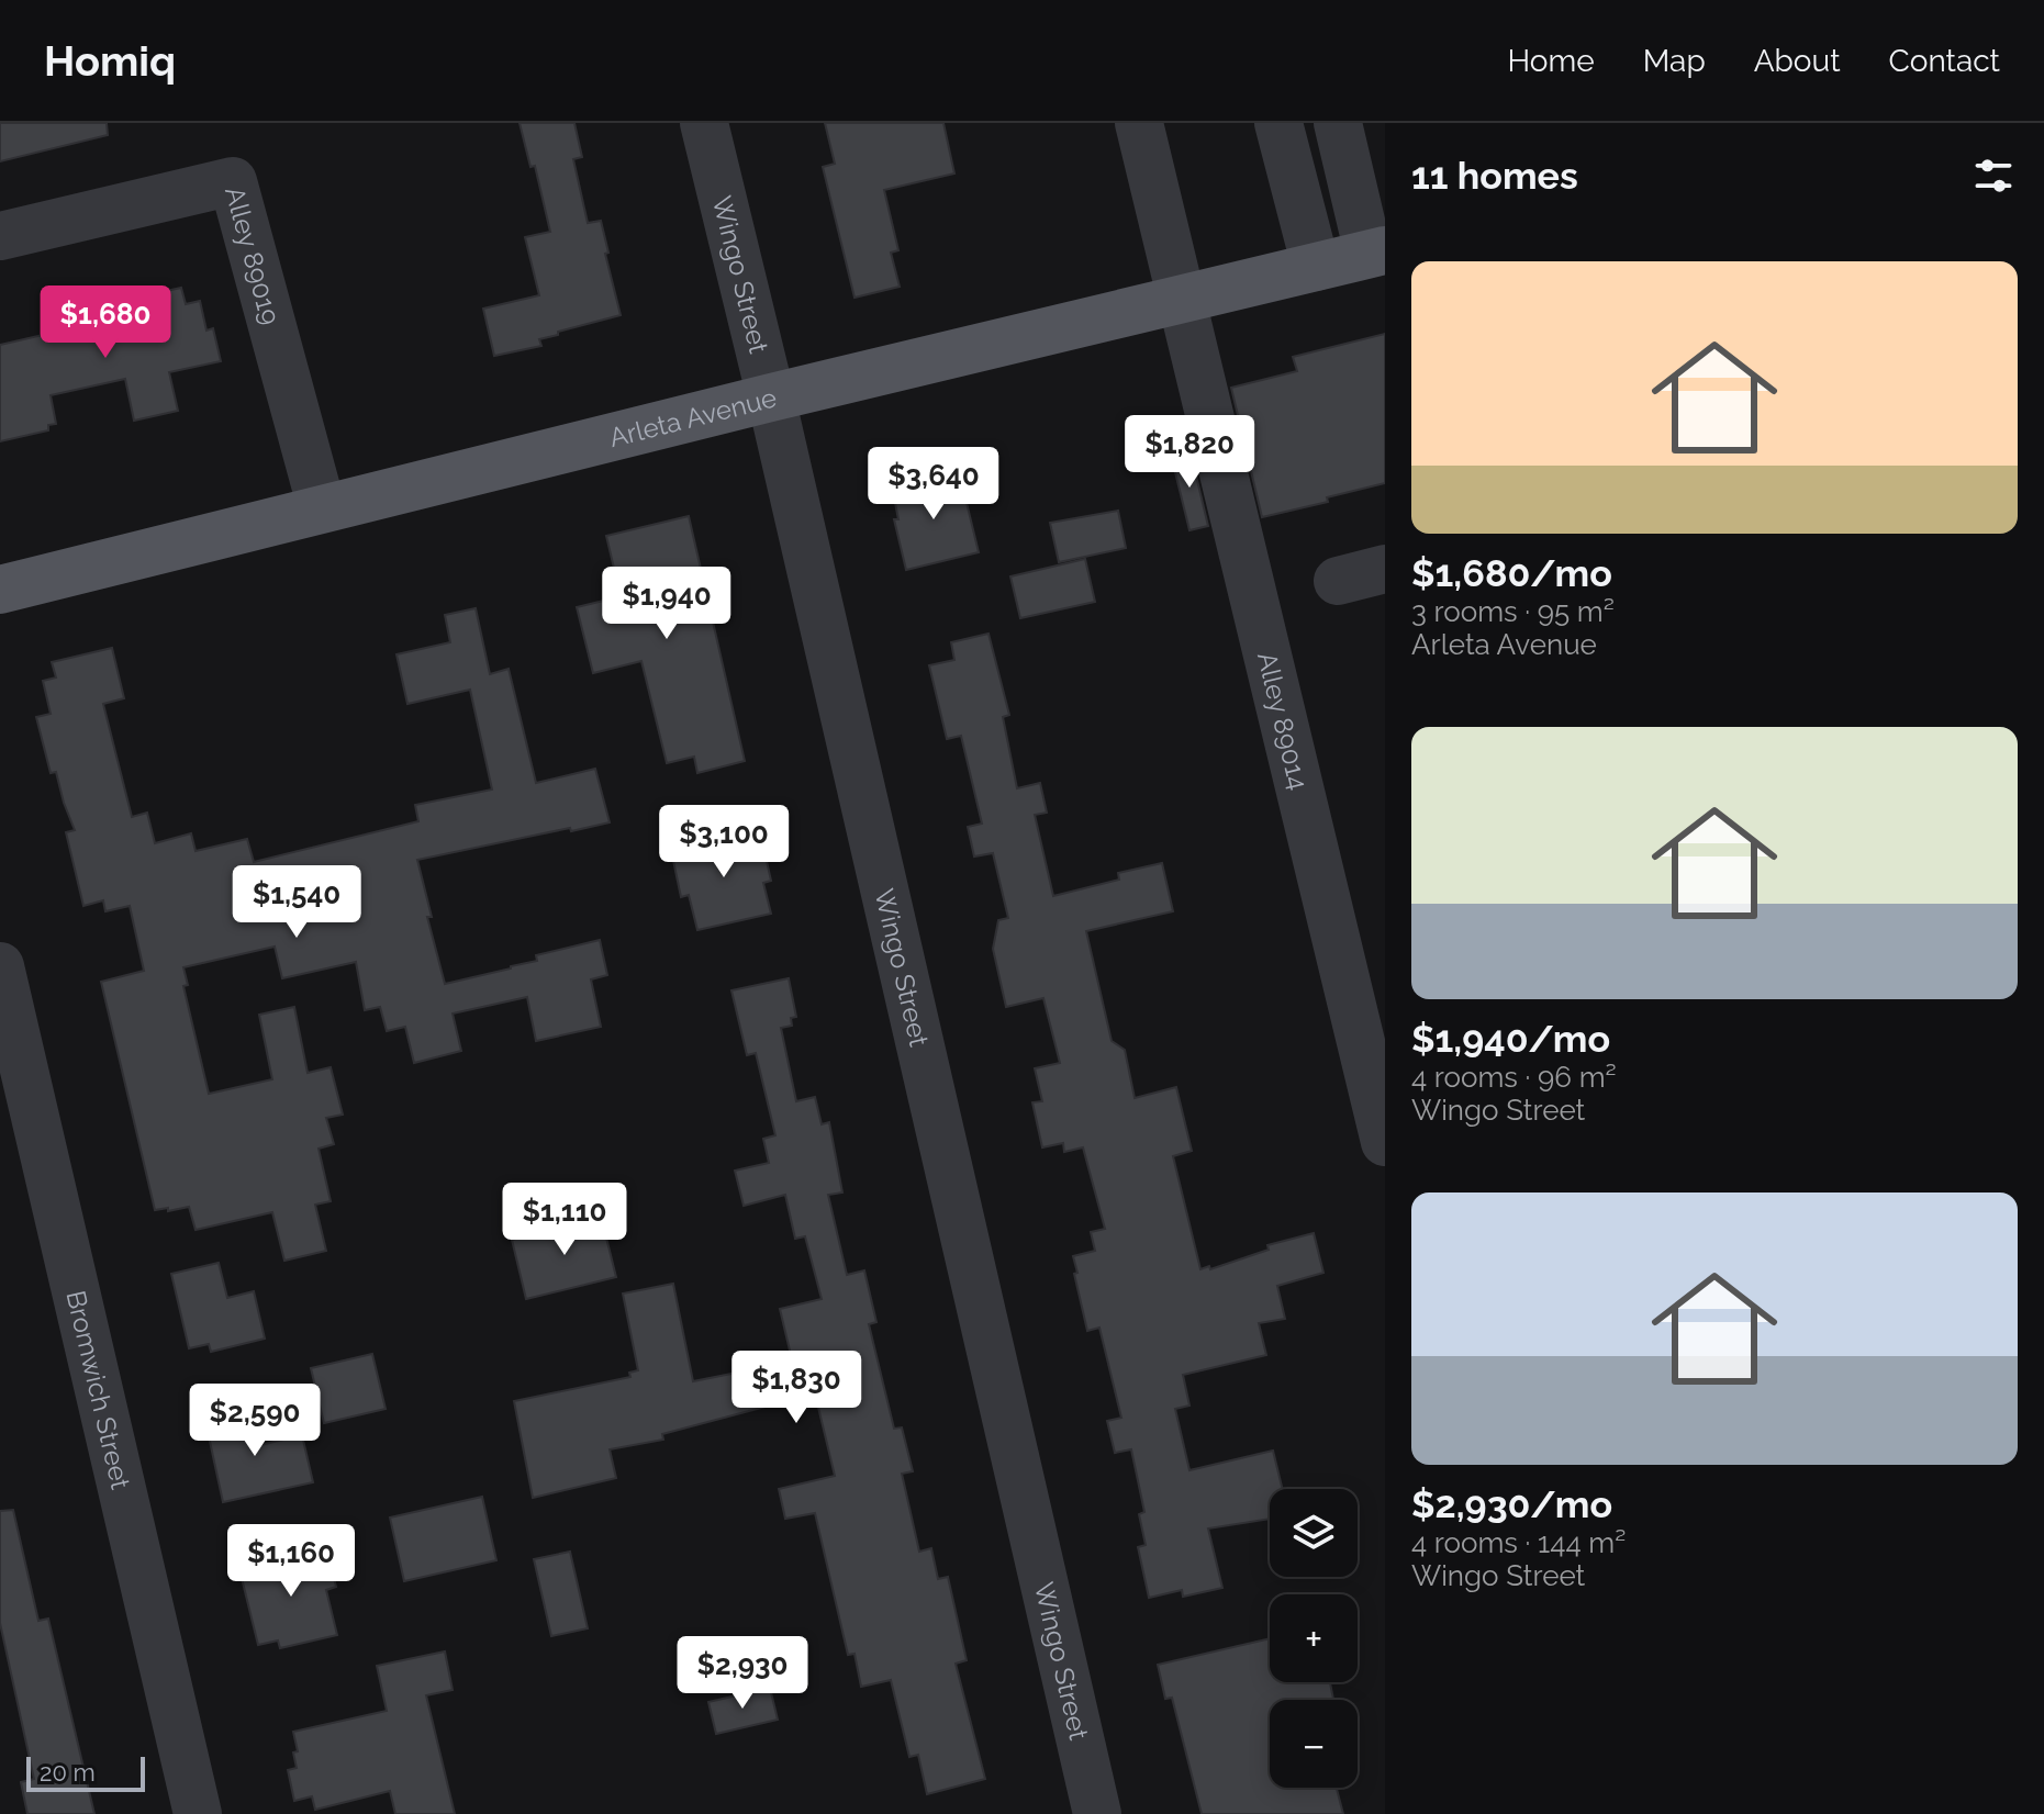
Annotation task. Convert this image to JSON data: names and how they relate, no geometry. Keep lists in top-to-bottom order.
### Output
{
  "streets": {
    "main road": ["Arleta Avenue"],
    "street": [
      "Alley 89019",
      "Wingo Street",
      "Alley 89014",
      "Bromwich Street"
    ]
  },
  "crossings": [
    ["Alley 89019", "Arleta Avenue"],
    ["Wingo Street", "Arleta Avenue"],
    ["Arleta Avenue", "Alley 89014"]
  ],
  "scale_bar": "20 m",
  "page": {
    "header": "Homiq",
    "nav": [
      "Home",
      "Map",
      "About",
      "Contact"
    ],
    "heading": "11 homes",
    "list": [
      {
        "name": "$1,680/mo",
        "note": "3 rooms · 95 m² · Arleta Avenue"
      },
      {
        "name": "$1,940/mo",
        "note": "4 rooms · 96 m² · Wingo Street"
      },
      {
        "name": "$2,930/mo",
        "note": "4 rooms · 144 m² · Wingo Street"
      }
    ],
    "price": [
      "$1,680",
      "$1,820",
      "$3,640",
      "$1,940",
      "$3,100",
      "$1,540",
      "$1,110",
      "$1,830",
      "$2,590",
      "$1,160",
      "$2,930"
    ],
    "map_buttons": ["+", "−"],
    "scale": "20 m"
  }
}
